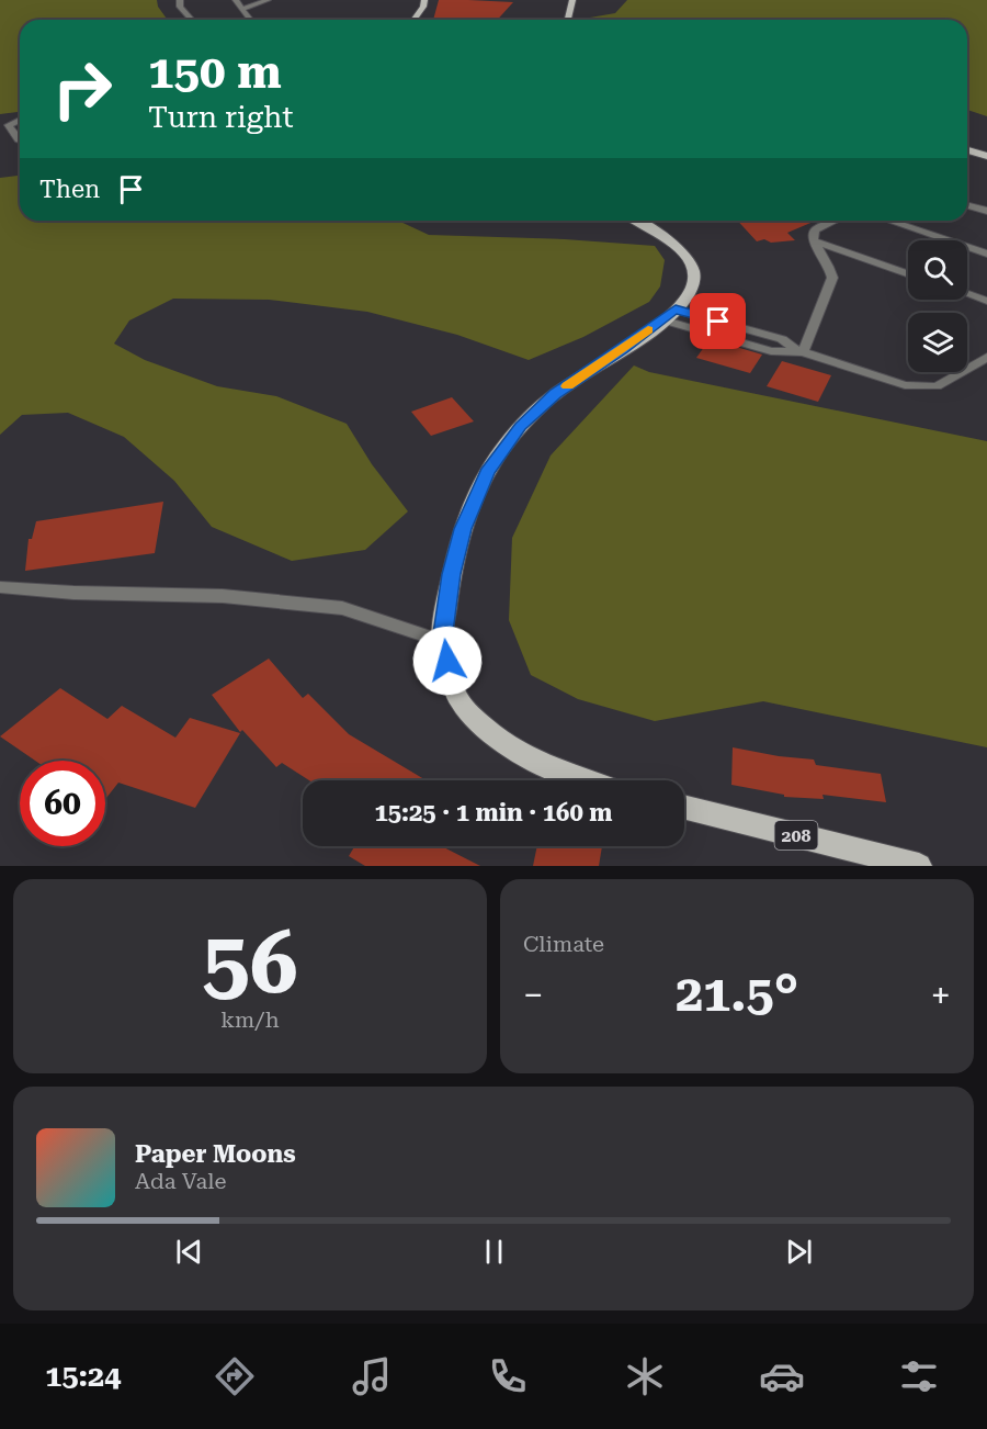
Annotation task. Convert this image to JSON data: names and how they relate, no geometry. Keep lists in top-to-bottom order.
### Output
{
  "streets": {
    "main road": ["208"]
  },
  "page": {
    "turn": ["150 m", "Turn right"],
    "then": "Then",
    "limit": "60",
    "trip": "15:25 · 1 min · 160 m",
    "tile": [
      ["56", "km/h"],
      "Climate"
    ],
    "heat": ["−", "21.5°", "+"],
    "song": ["Paper Moons", "Ada Vale"],
    "tabs": "15:24"
  }
}
